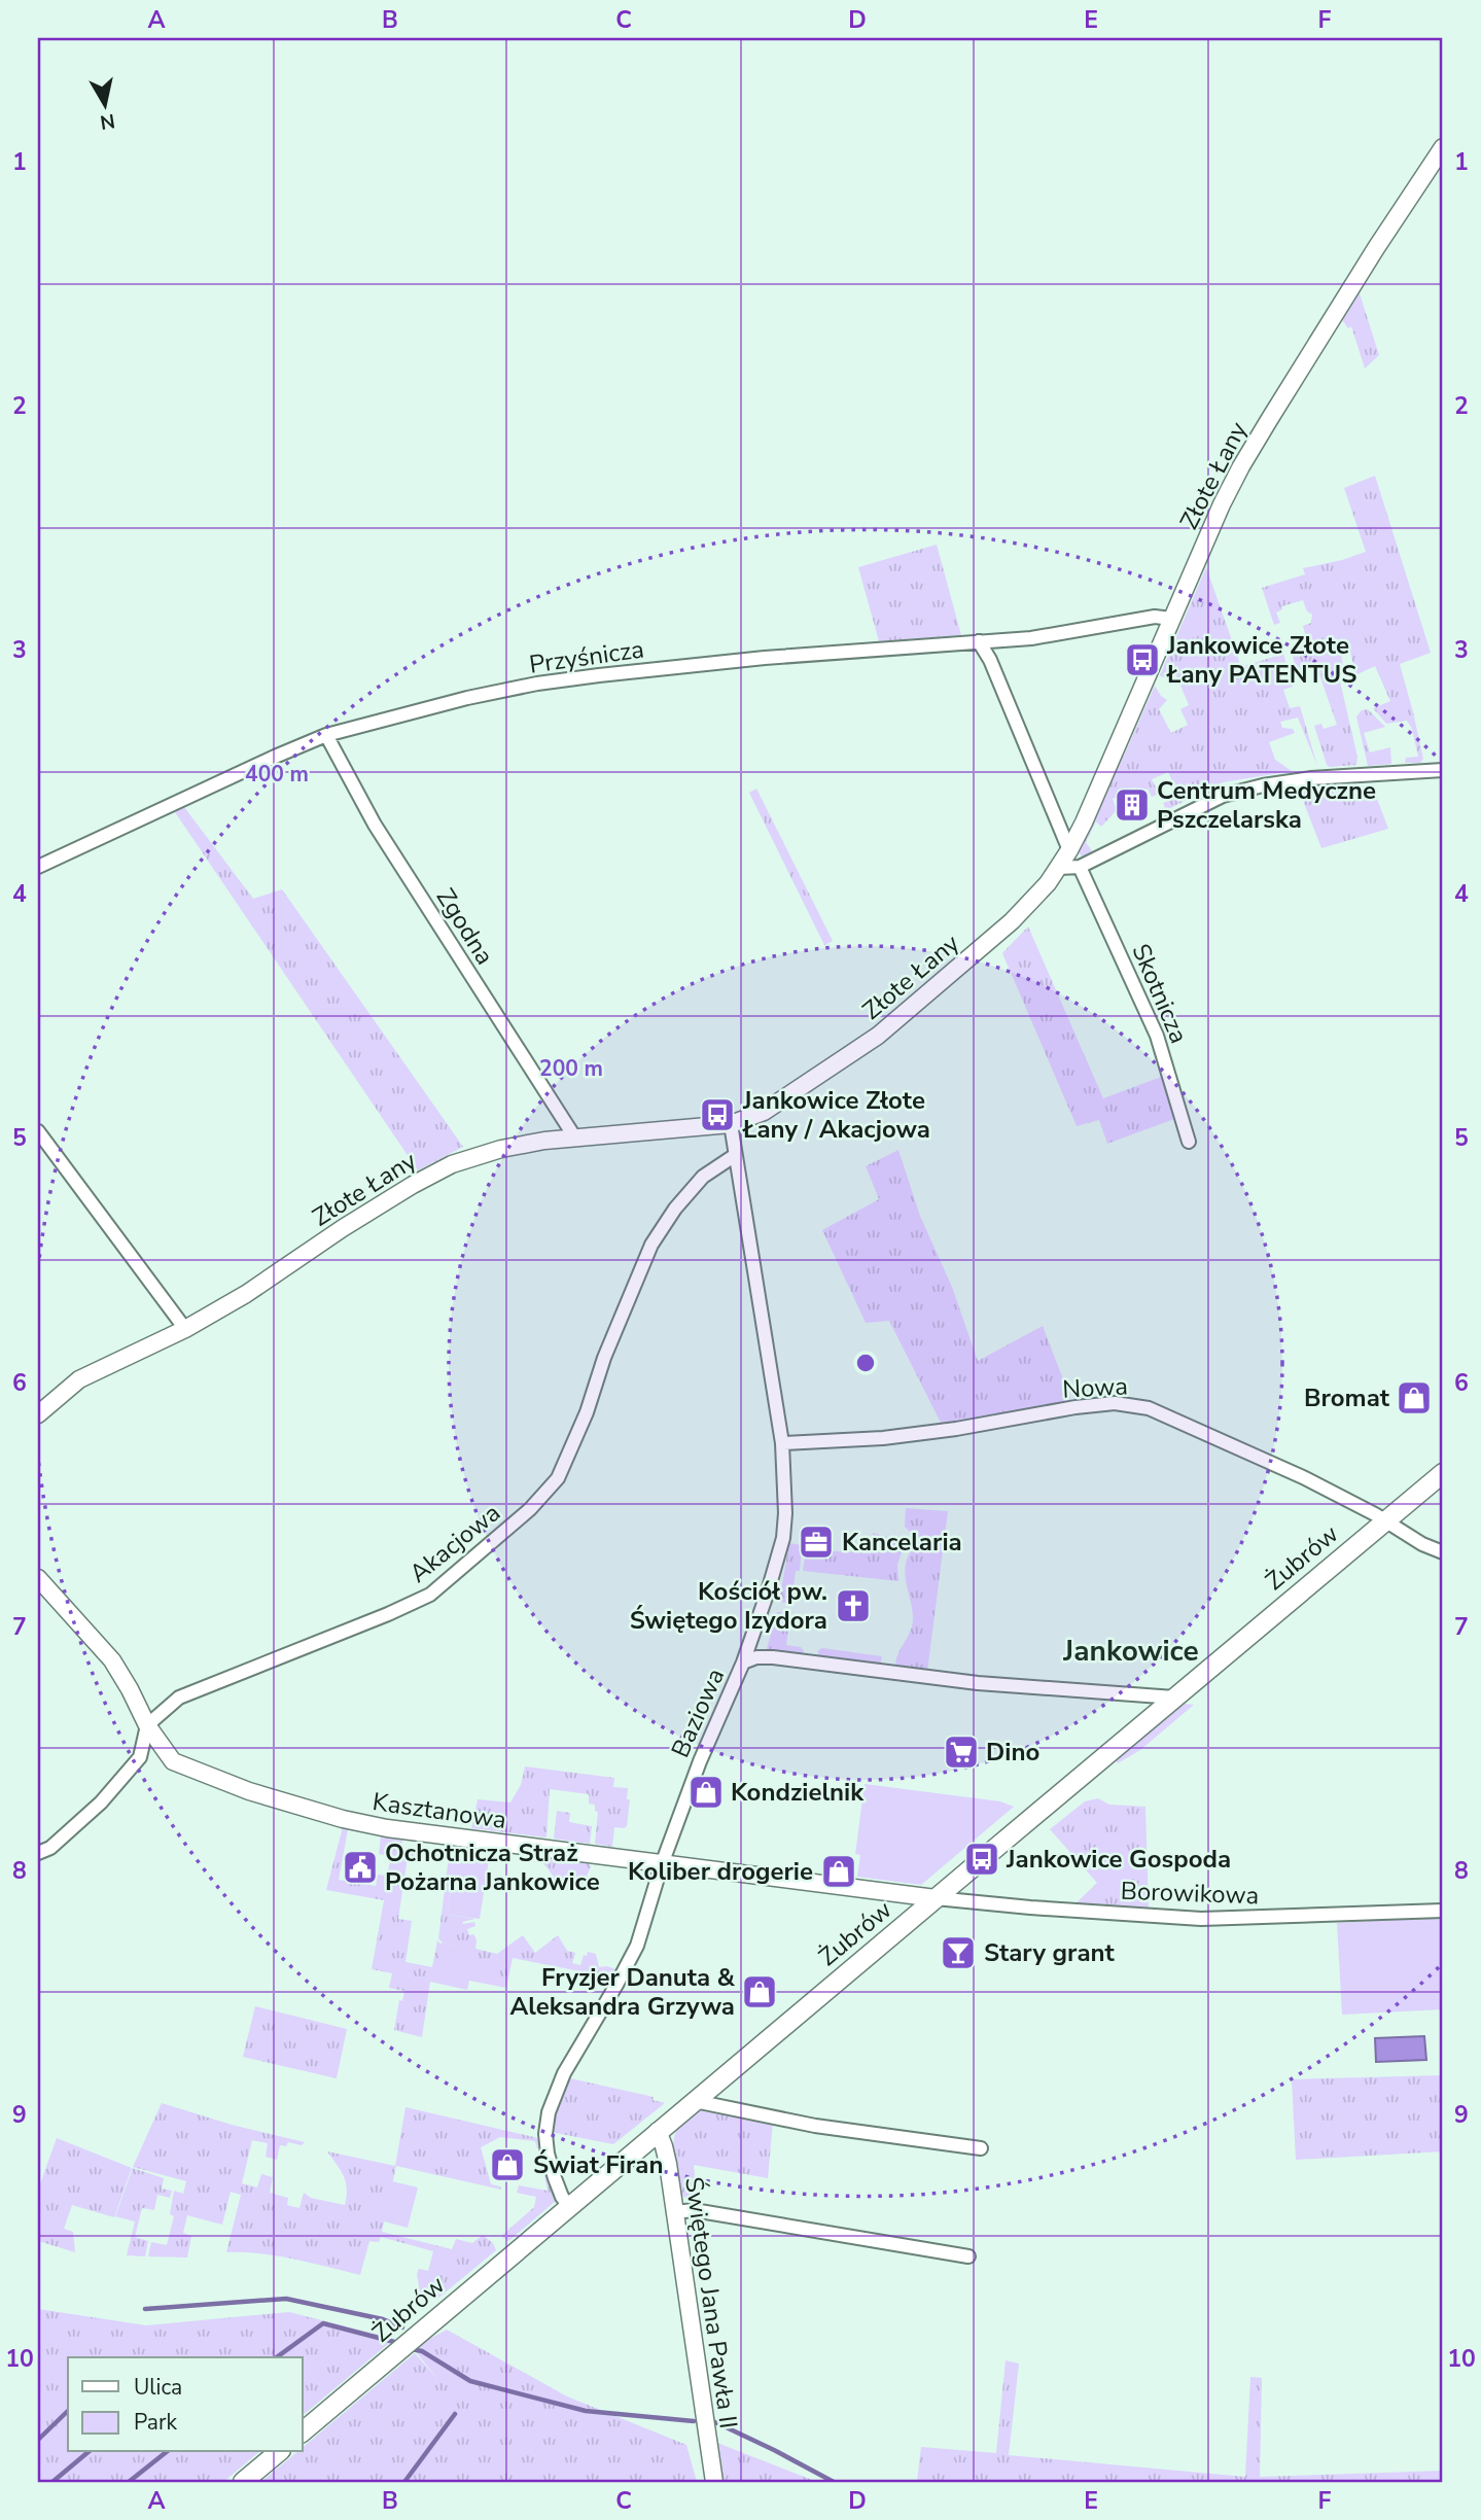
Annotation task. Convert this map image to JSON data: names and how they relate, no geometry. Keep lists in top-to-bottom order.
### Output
{
  "streets": {
    "main road": ["Żubrów"],
    "street": [
      "Złote Łany",
      "Przyśnicza",
      "Zgodna",
      "Skotnicza",
      "Nowa",
      "Akacjowa",
      "Baziowa",
      "Kasztanowa",
      "Borowikowa",
      "Świętego Jana Pawła II"
    ]
  },
  "crossings": [
    ["Złote Łany", "Przyśnicza"],
    ["Złote Łany", "Zgodna"],
    ["Złote Łany", "Baziowa"],
    ["Przyśnicza", "Zgodna"],
    ["Nowa", "Żubrów"],
    ["Nowa", "Baziowa"],
    ["Akacjowa", "Baziowa"],
    ["Akacjowa", "Kasztanowa"],
    ["Żubrów", "Baziowa"],
    ["Żubrów", "Kasztanowa"],
    ["Żubrów", "Borowikowa"],
    ["Żubrów", "Świętego Jana Pawła II"],
    ["Baziowa", "Kasztanowa"],
    ["Kasztanowa", "Borowikowa"]
  ],
  "districts": ["Jankowice"],
  "places": {
    "bus stop": ["Jankowice Złote Łany PATENTUS", "Jankowice Złote Łany / Akacjowa", "Jankowice Gospoda"],
    "building": ["Centrum Medyczne Pszczelarska"],
    "shop": [
      "Bromat",
      "Kondzielnik",
      "Koliber drogerie",
      "Fryzjer Danuta & Aleksandra Grzywa",
      "Świat Firan"
    ],
    "office": ["Kancelaria"],
    "church": ["Kościół pw. Świętego Izydora"],
    "supermarket": ["Dino"],
    "public building": ["Ochotnicza Straż Pożarna Jankowice"],
    "bar": ["Stary grant"]
  },
  "legend": ["Ulica", "Park"],
  "north": "bottom",
  "grid": {
    "columns": [
      "A",
      "B",
      "C",
      "D",
      "E",
      "F"
    ],
    "rows": [
      "1",
      "2",
      "3",
      "4",
      "5",
      "6",
      "7",
      "8",
      "9",
      "10"
    ]
  },
  "rings": ["400 m", "200 m"]
}
